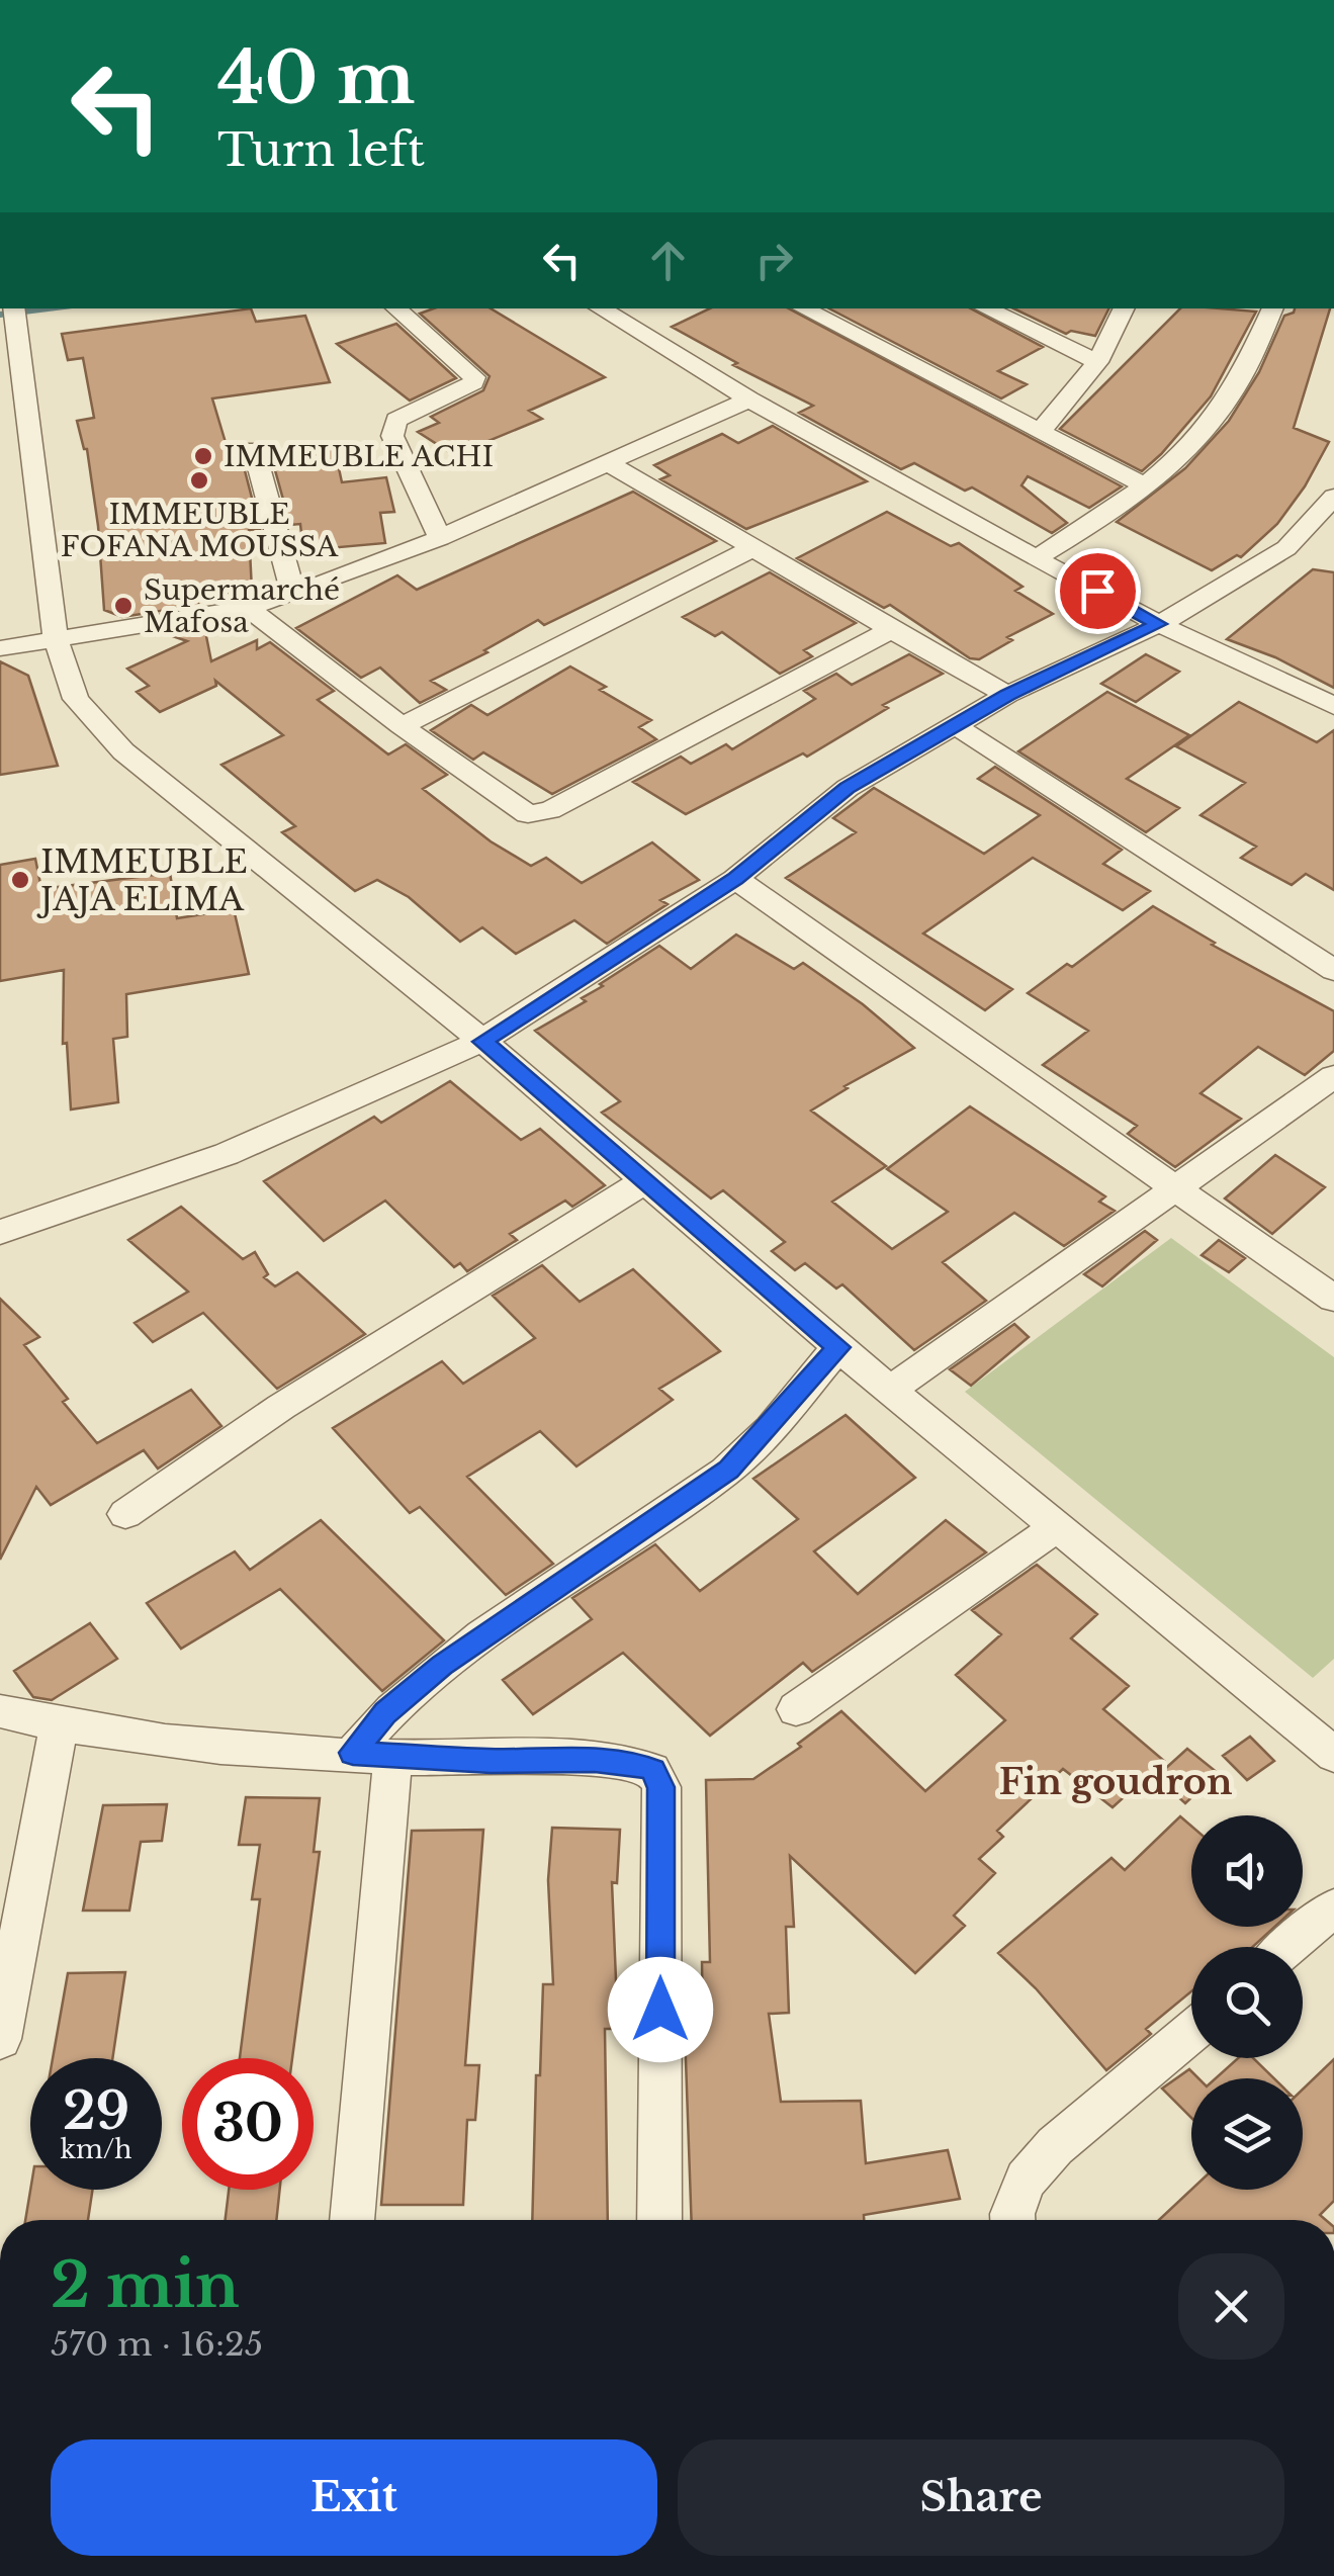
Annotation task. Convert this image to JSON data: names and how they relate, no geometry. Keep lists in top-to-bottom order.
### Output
{
  "districts": ["Fin goudron"],
  "places": [
    "IMMEUBLE ACHI",
    "IMMEUBLE FOFANA MOUSSA",
    "Supermarché Mafosa",
    "IMMEUBLE JAJA ELIMA"
  ],
  "page": {
    "turn": ["40 m", "Turn left"],
    "speed": "29 km/h",
    "limit": "30",
    "heading": ["2 min", "570 m · 16:25"],
    "buttons": ["Exit", "Share"]
  }
}
